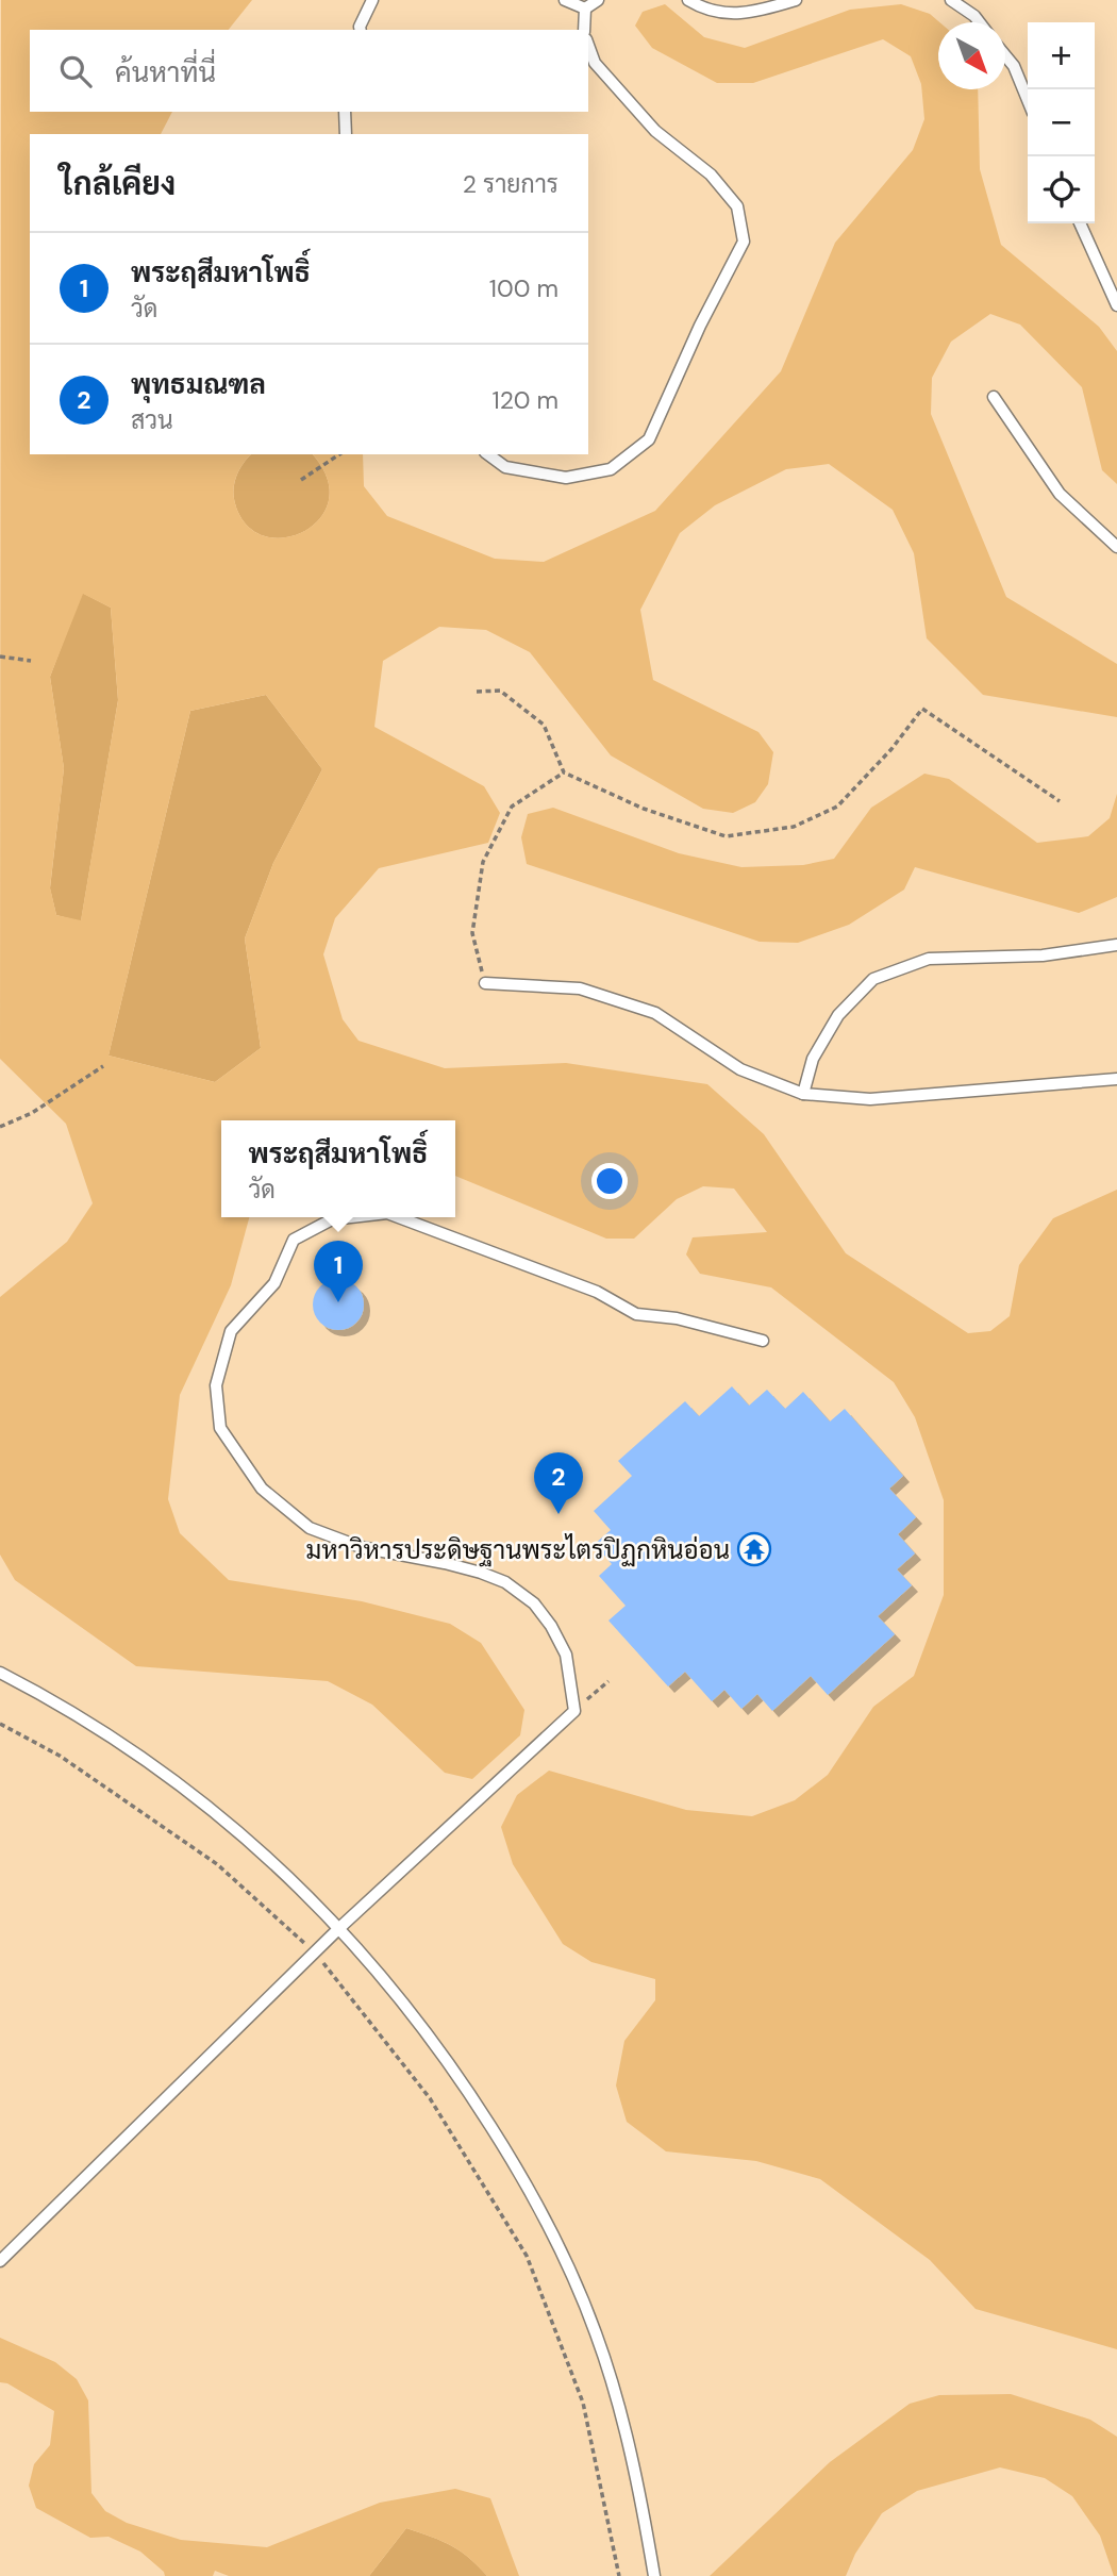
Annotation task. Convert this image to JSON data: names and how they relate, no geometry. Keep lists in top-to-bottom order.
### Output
{
  "places": {
    "temple": ["มหาวิหารประดิษฐานพระไตรปิฏกหินอ่อน"]
  },
  "north": "bottom right",
  "page": {
    "map_buttons": ["+", "−"],
    "search": "ค้นหาที่นี่",
    "heading": ["ใกล้เคียง", "2 รายการ"],
    "list": [
      {
        "mark": "1",
        "name": "พระฤสีมหาโพธิ์",
        "note": "วัด",
        "value": "100 m"
      },
      {
        "mark": "2",
        "name": "พุทธมณฑล",
        "note": "สวน",
        "value": "120 m"
      }
    ],
    "popup": ["พระฤสีมหาโพธิ์", "วัด"],
    "pins": ["1", "2"]
  }
}
